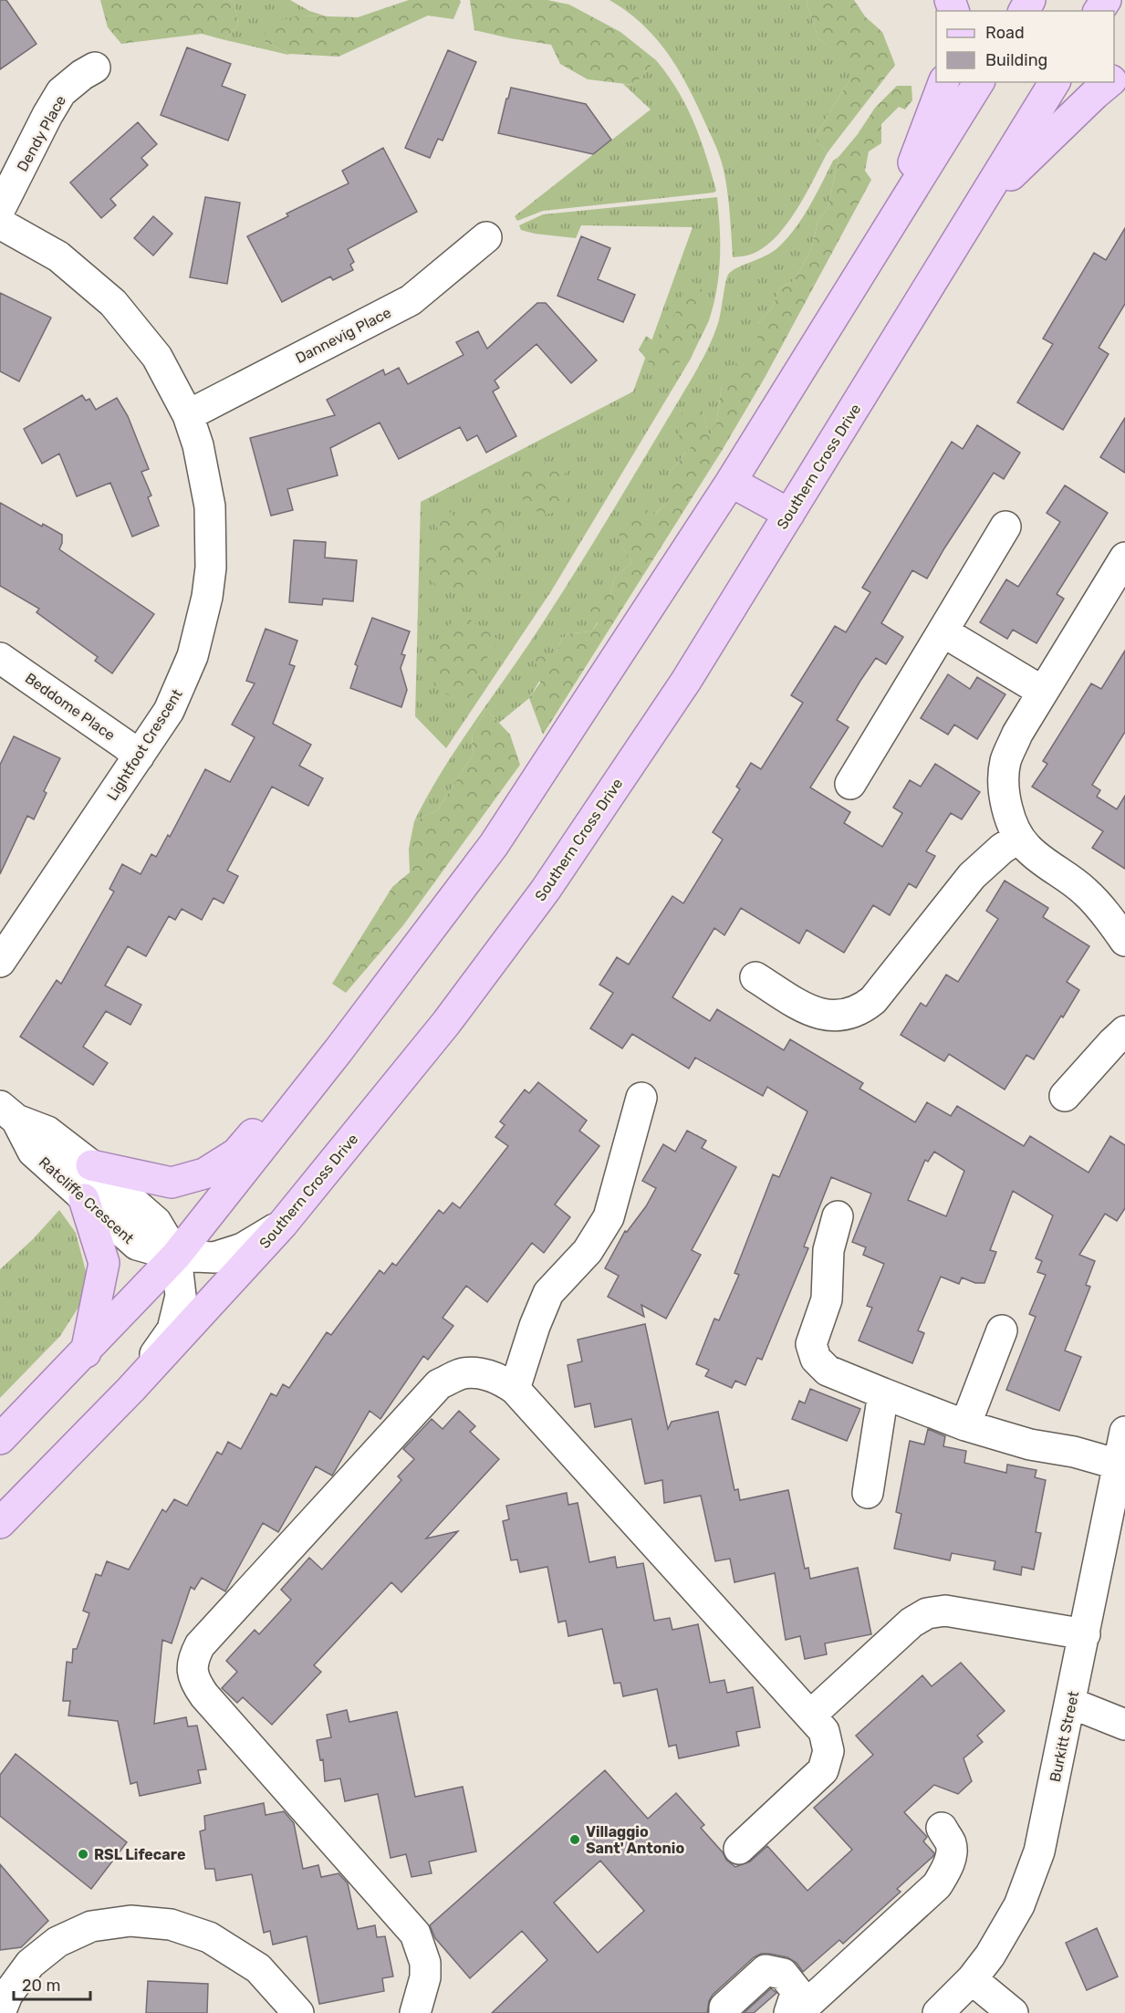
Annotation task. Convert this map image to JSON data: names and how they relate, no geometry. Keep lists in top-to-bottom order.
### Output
{
  "streets": {
    "main road": ["Southern Cross Drive"],
    "street": [
      "Dendy Place",
      "Dannevig Place",
      "Beddome Place",
      "Lightfoot Crescent",
      "Ratcliffe Crescent",
      "Burkitt Street"
    ]
  },
  "crossings": [
    ["Dannevig Place", "Lightfoot Crescent"],
    ["Southern Cross Drive", "Ratcliffe Crescent"],
    ["Beddome Place", "Lightfoot Crescent"]
  ],
  "places": ["Villaggio Sant' Antonio", "RSL Lifecare"],
  "legend": ["Road", "Building"],
  "scale_bar": "20 m"
}
